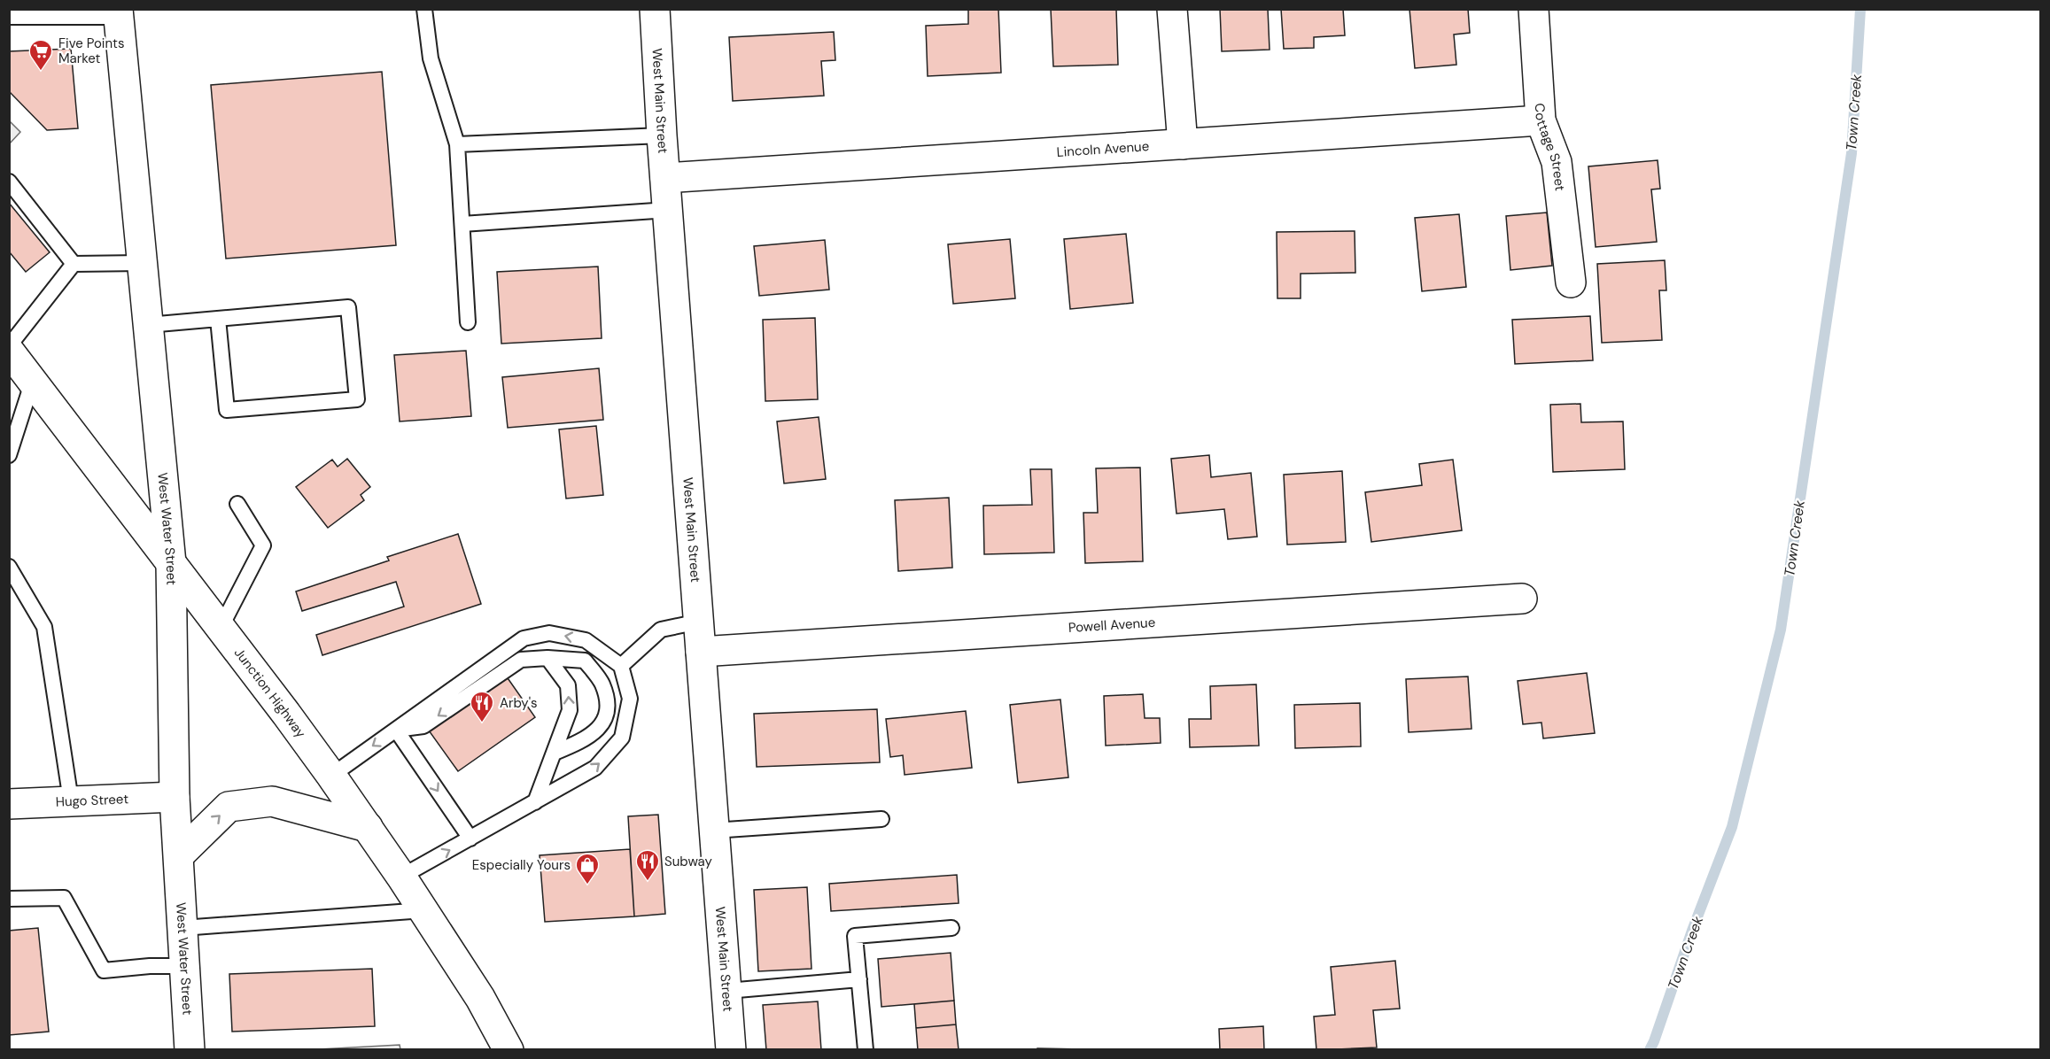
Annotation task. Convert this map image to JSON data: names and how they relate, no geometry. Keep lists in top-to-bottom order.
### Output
{
  "streets": {
    "street": [
      "West Main Street",
      "Cottage Street",
      "Lincoln Avenue",
      "West Water Street",
      "Powell Avenue",
      "Junction Highway",
      "Hugo Street"
    ]
  },
  "crossings": [
    ["West Main Street", "Lincoln Avenue"],
    ["West Main Street", "Powell Avenue"],
    ["Cottage Street", "Lincoln Avenue"],
    ["West Water Street", "Junction Highway"],
    ["West Water Street", "Hugo Street"]
  ],
  "water": ["Town Creek"],
  "places": {
    "supermarket": ["Five Points Market"],
    "restaurant": ["Arby's", "Subway"],
    "shop": ["Especially Yours"]
  }
}
